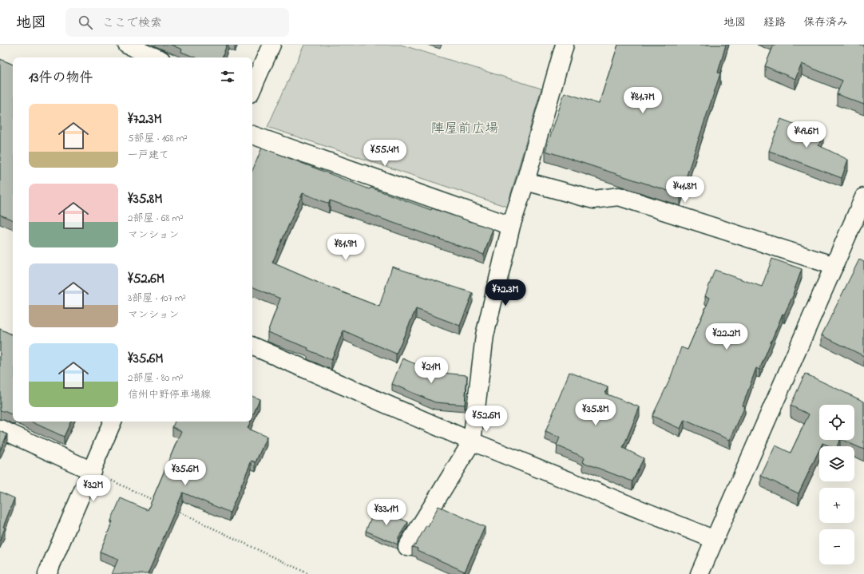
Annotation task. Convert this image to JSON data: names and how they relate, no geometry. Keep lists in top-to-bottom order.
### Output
{
  "parks": ["陣屋前広場"],
  "page": {
    "header": "地図",
    "search": "ここで検索",
    "nav": ["地図", "経路", "保存済み"],
    "heading": "13件の物件",
    "price": [
      "¥81.7M",
      "¥49.6M",
      "¥55.4M",
      "¥41.8M",
      "¥81.9M",
      "¥72.3M",
      "¥22.2M",
      "¥21M",
      "¥35.8M",
      "¥52.6M",
      "¥35.6M",
      "¥32M",
      "¥33.1M"
    ],
    "list": [
      {
        "name": "¥72.3M",
        "note": "5部屋 · 168 m² · 一戸建て"
      },
      {
        "name": "¥35.8M",
        "note": "2部屋 · 68 m² · マンション"
      },
      {
        "name": "¥52.6M",
        "note": "3部屋 · 107 m² · マンション"
      },
      {
        "name": "¥35.6M",
        "note": "2部屋 · 80 m² · 信州中野停車場線"
      }
    ],
    "map_buttons": ["+", "−"]
  }
}
